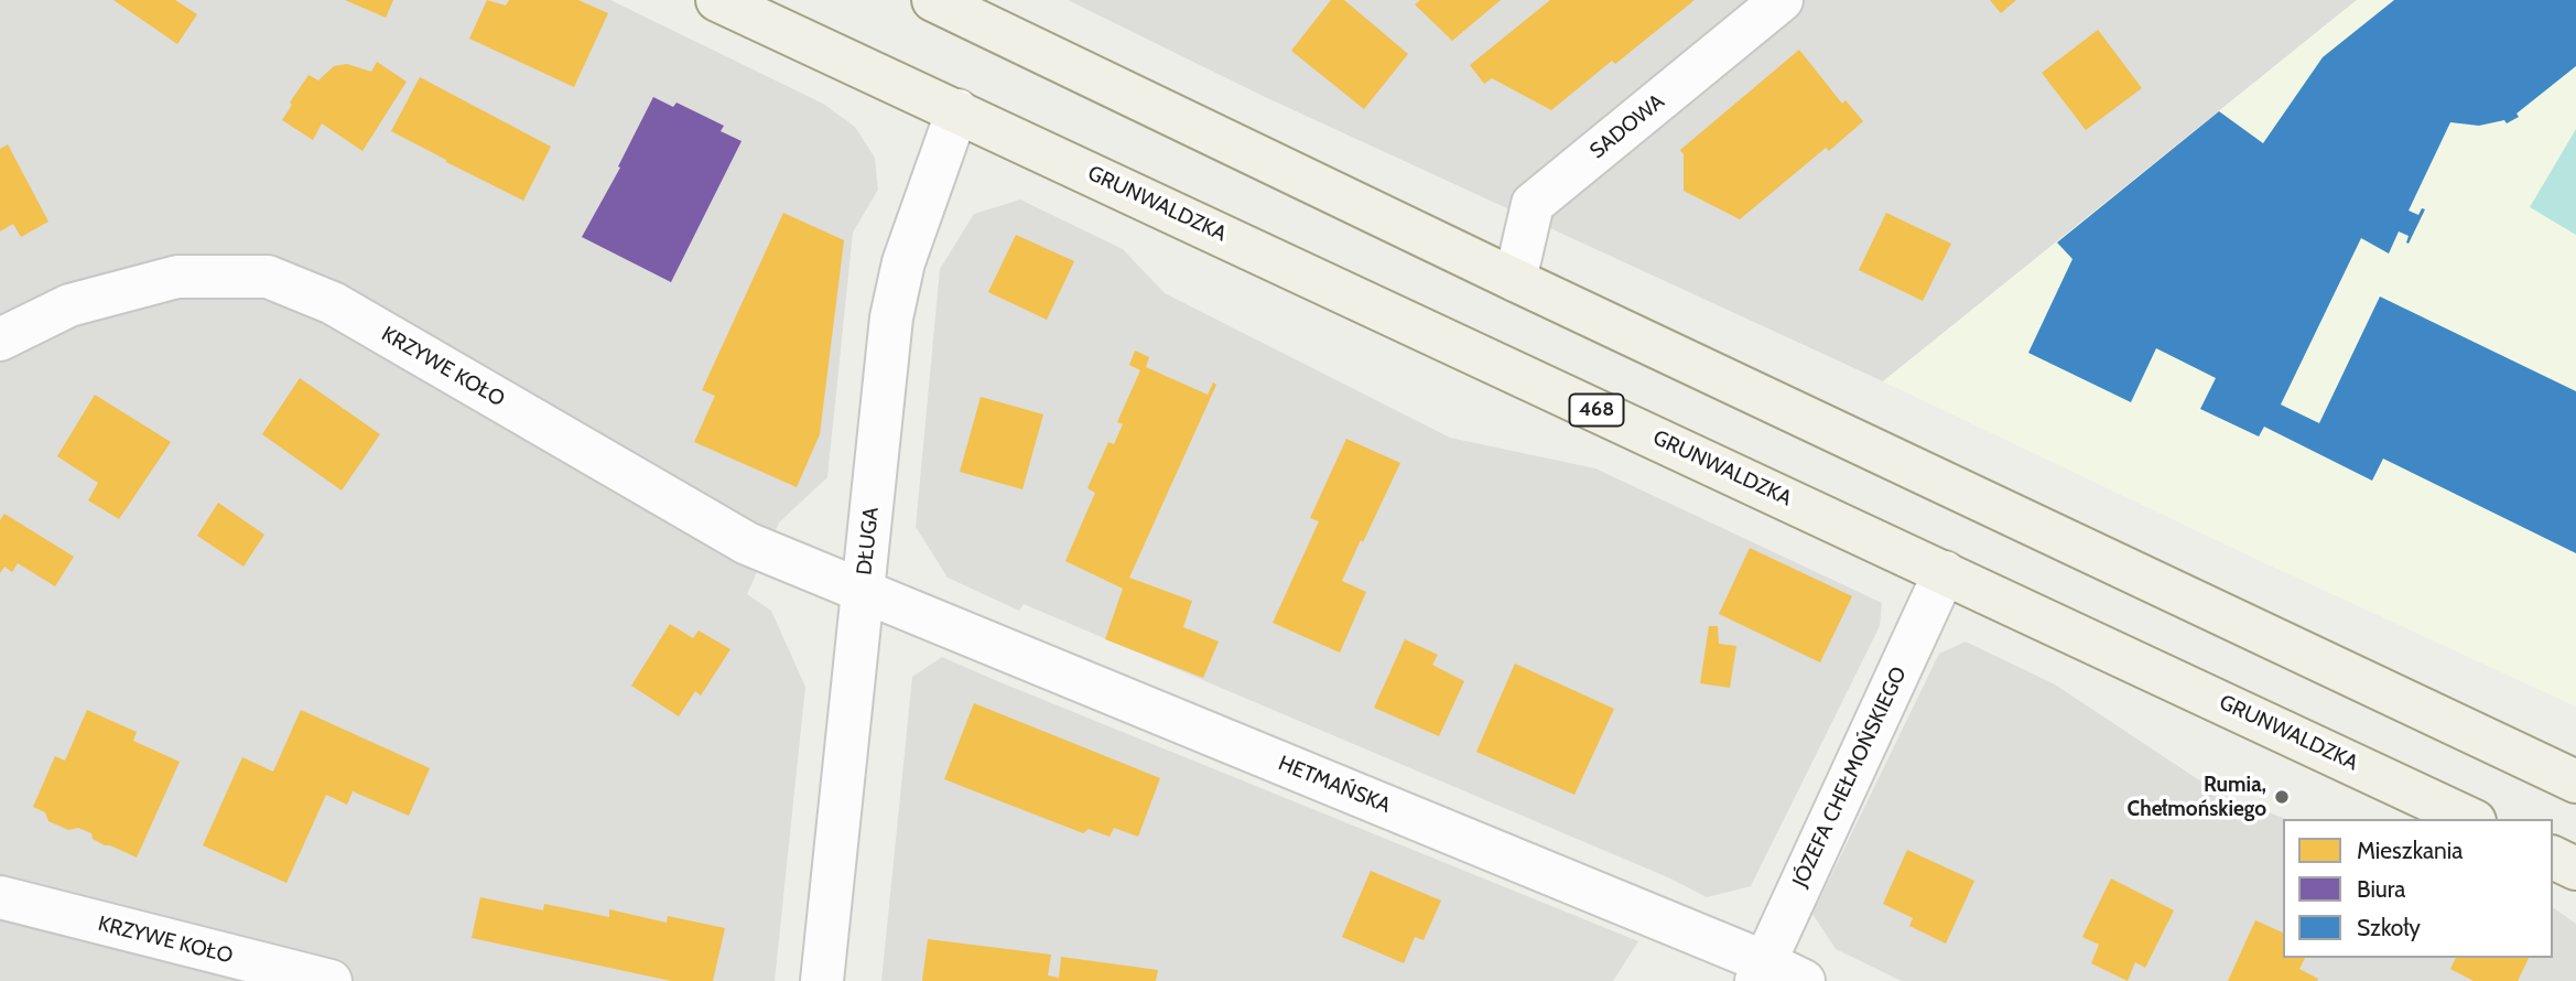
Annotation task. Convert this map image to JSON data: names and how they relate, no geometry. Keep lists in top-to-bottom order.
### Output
{
  "streets": {
    "main road": ["GRUNWALDZKA", "468"],
    "street": [
      "SADOWA",
      "KRZYWE KOŁO",
      "DŁUGA",
      "JÓZEFA CHEŁMOŃSKIEGO",
      "HETMAŃSKA"
    ]
  },
  "crossings": [
    ["GRUNWALDZKA", "DŁUGA"],
    ["GRUNWALDZKA", "JÓZEFA CHEŁMOŃSKIEGO"],
    ["KRZYWE KOŁO", "DŁUGA"],
    ["KRZYWE KOŁO", "HETMAŃSKA"],
    ["DŁUGA", "HETMAŃSKA"],
    ["JÓZEFA CHEŁMOŃSKIEGO", "HETMAŃSKA"]
  ],
  "places": ["Rumia, Chełmońskiego"],
  "legend": ["Mieszkania", "Biura", "Szkoły"]
}
